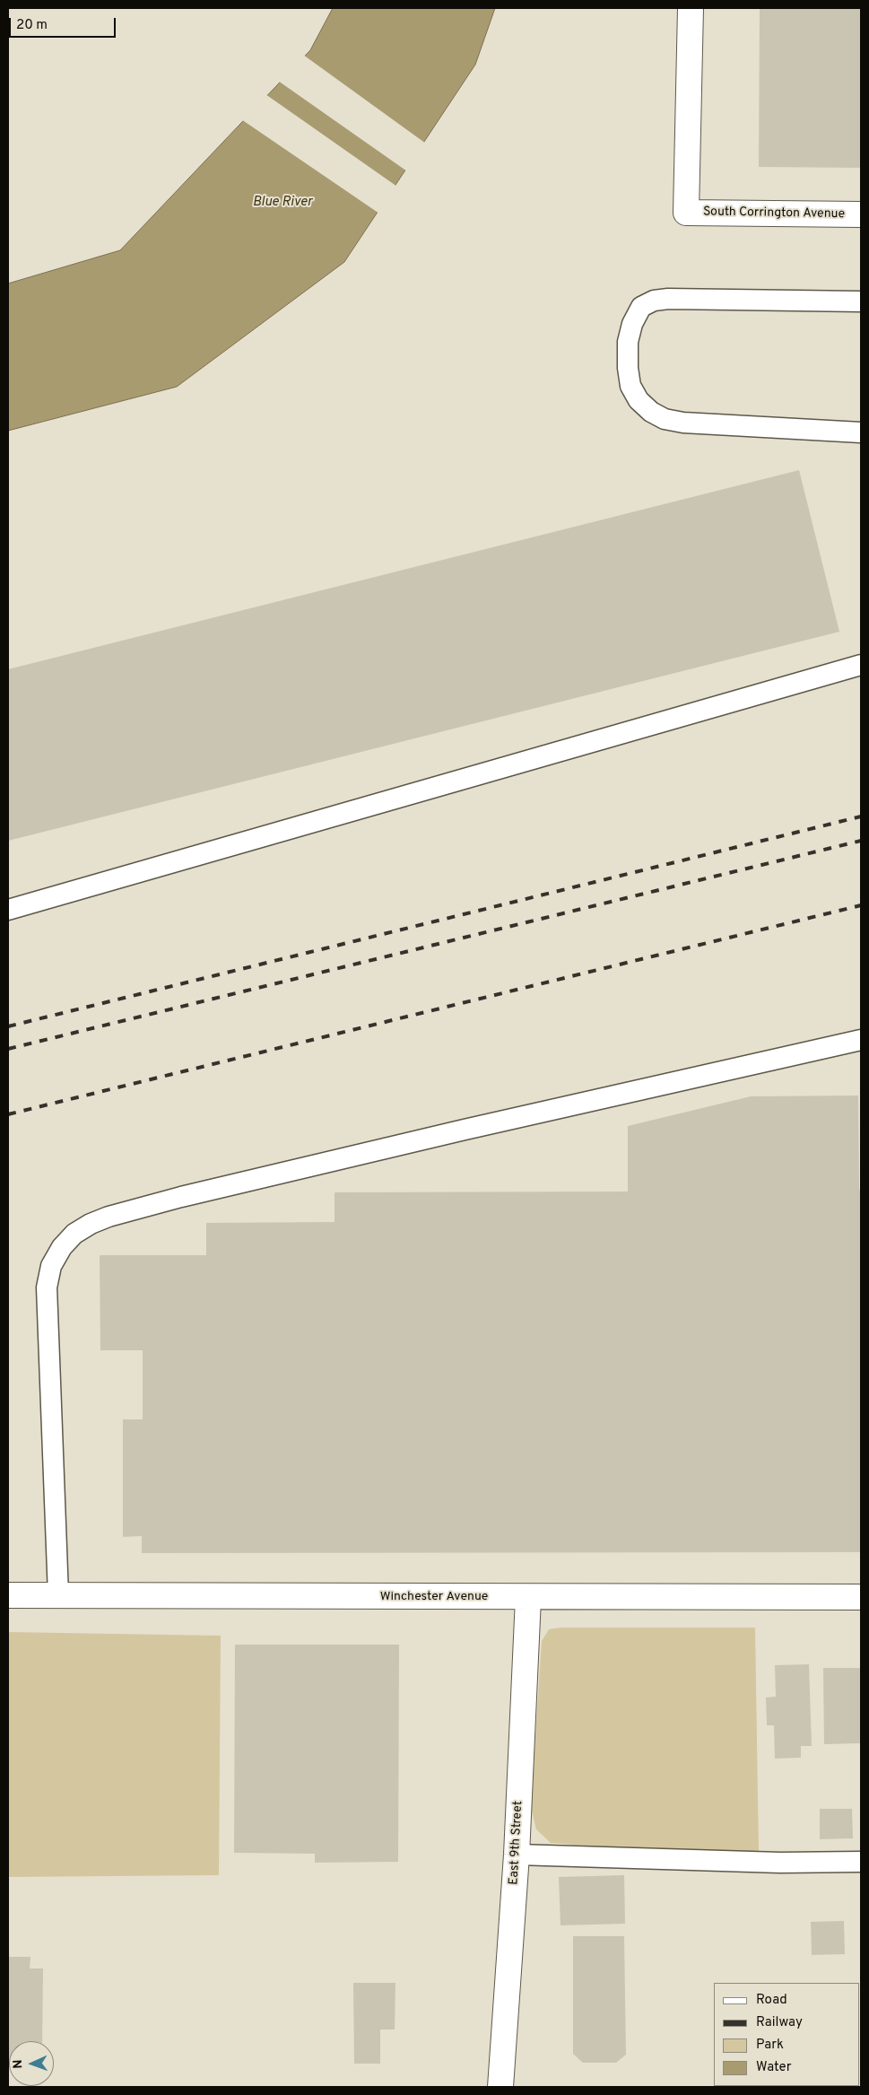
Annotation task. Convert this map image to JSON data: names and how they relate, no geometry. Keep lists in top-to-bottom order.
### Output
{
  "streets": {
    "street": ["South Corrington Avenue", "Winchester Avenue", "East 9th Street"]
  },
  "crossings": [
    ["Winchester Avenue", "East 9th Street"]
  ],
  "water": ["Blue River"],
  "legend": [
    "Road",
    "Railway",
    "Park",
    "Water"
  ],
  "scale_bar": "20 m",
  "north": "left"
}
